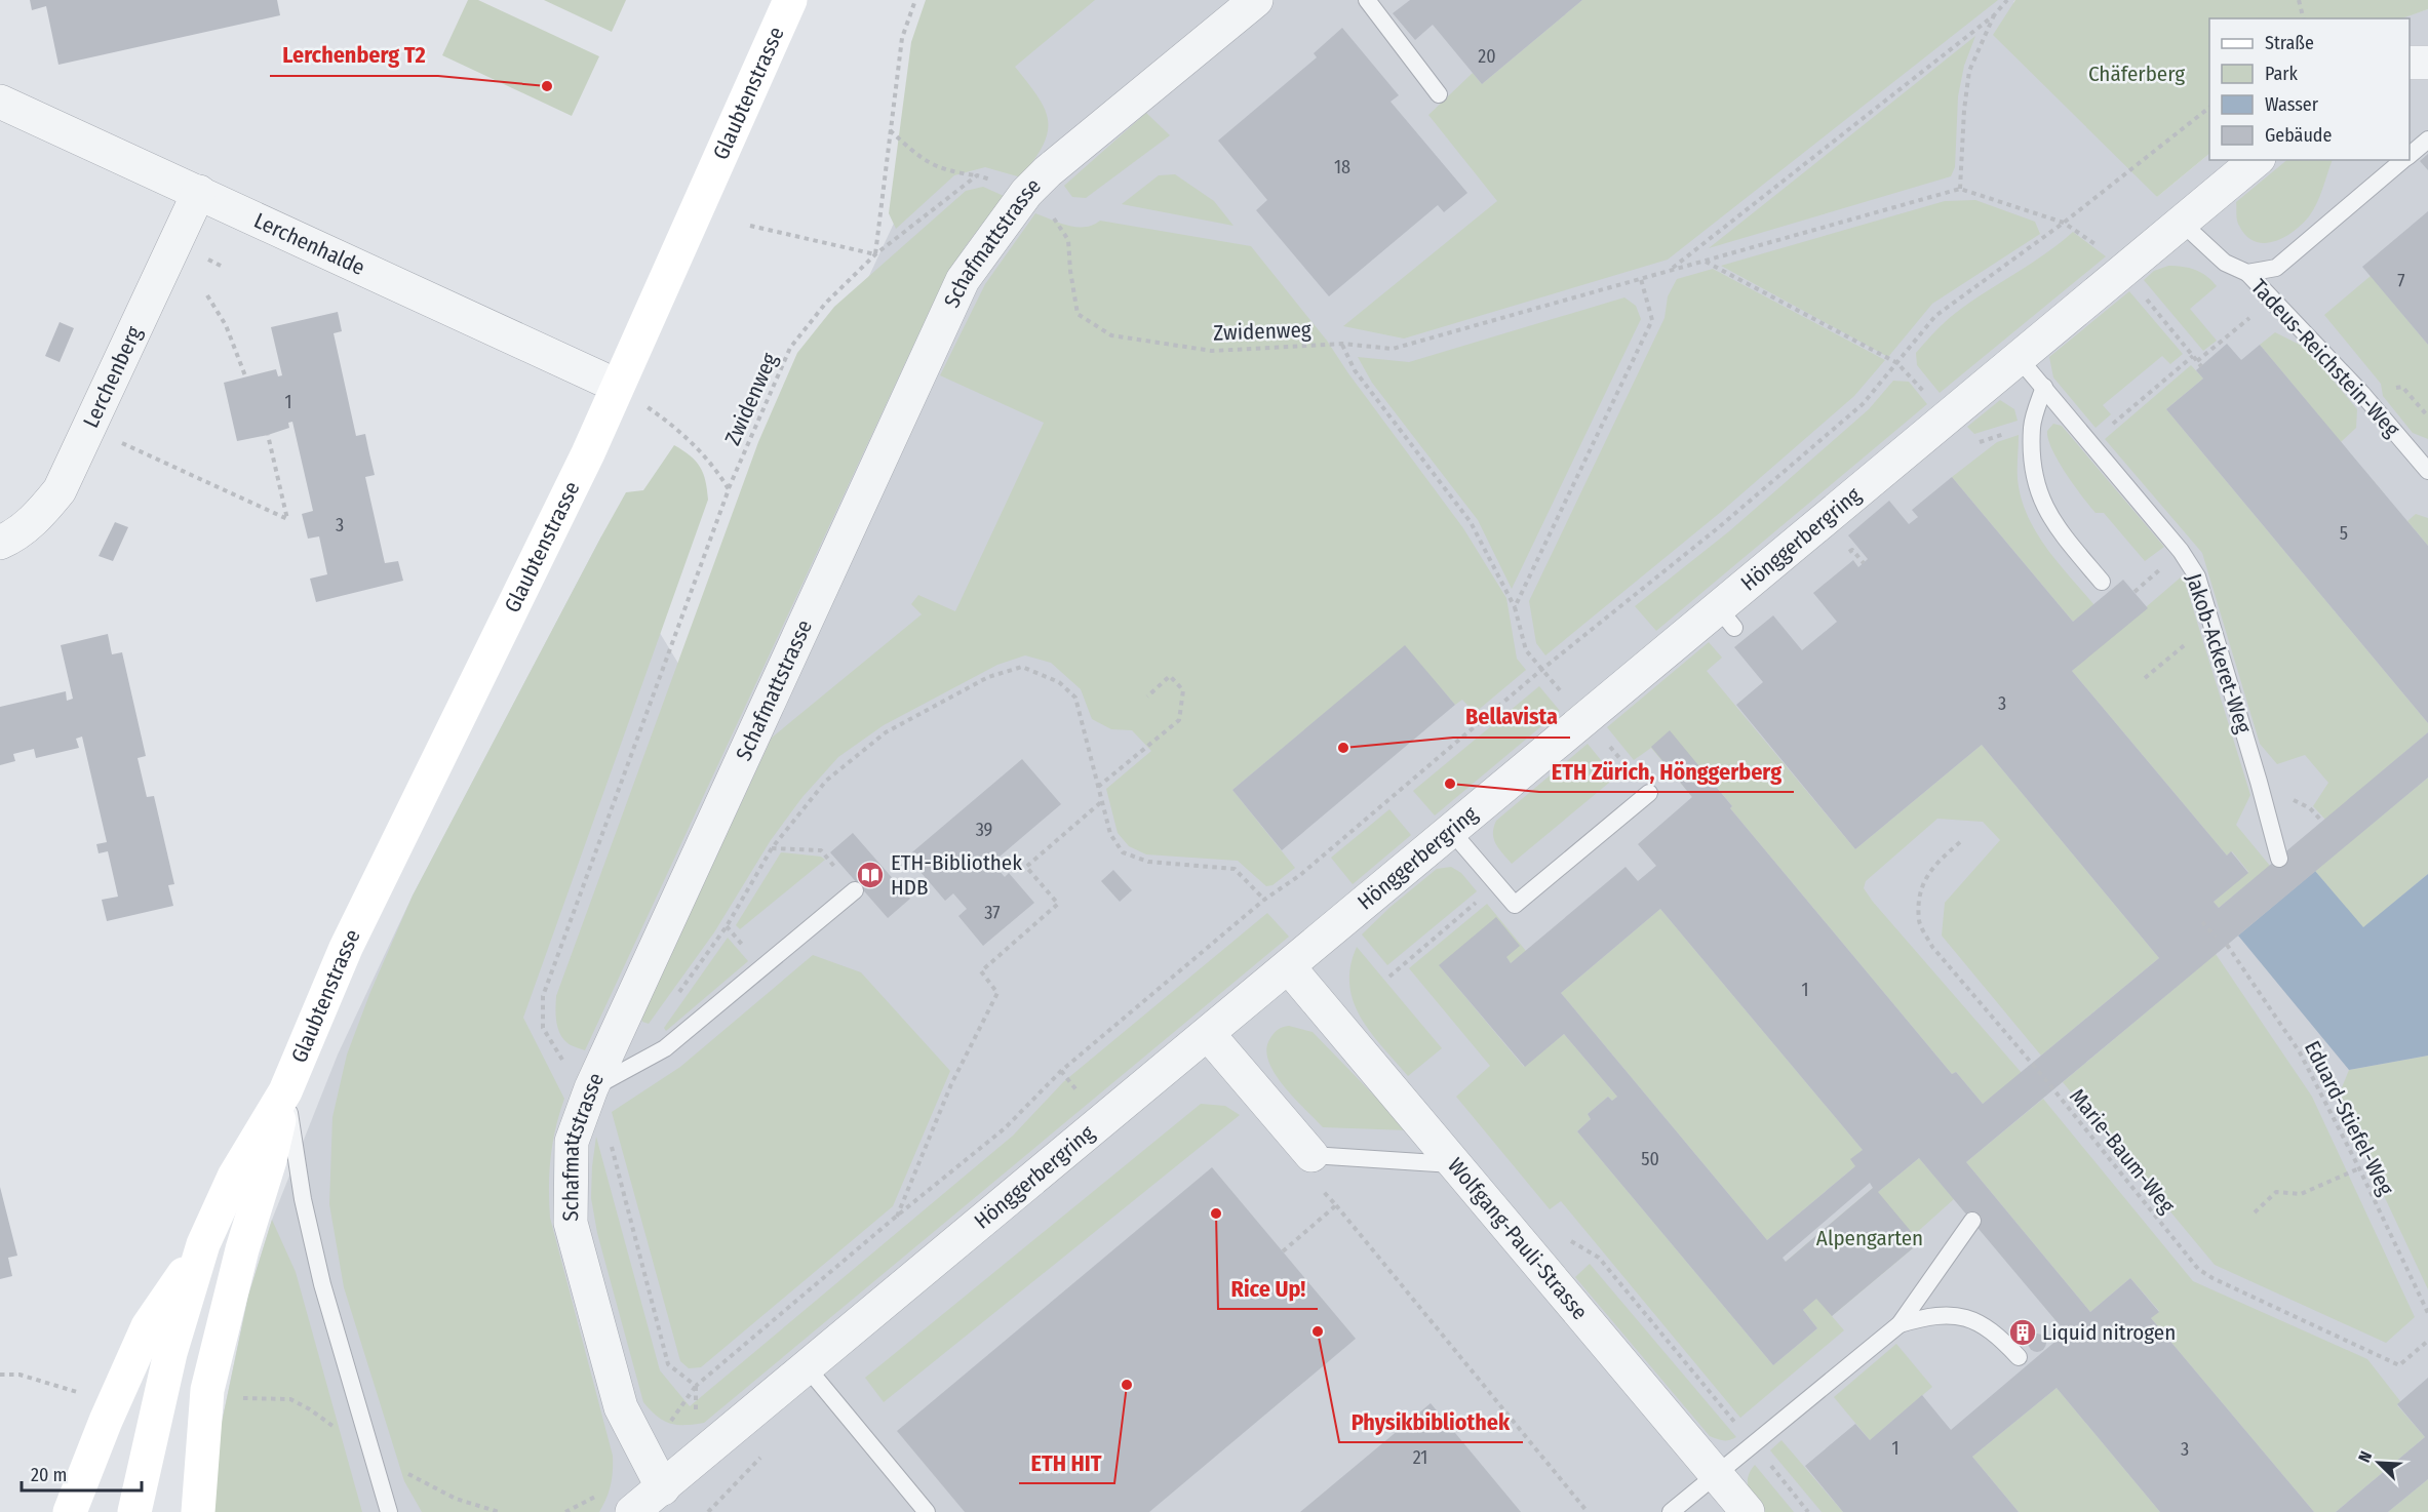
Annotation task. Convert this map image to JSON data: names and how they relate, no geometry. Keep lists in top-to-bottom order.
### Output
{
  "streets": {
    "street": [
      "Glaubtenstrasse",
      "Lerchenhalde",
      "Schafmattstrasse",
      "Lerchenberg",
      "Hönggerbergring",
      "Wolfgang-Pauli-Strasse"
    ],
    "lane": ["Tadeus-Reichstein-Weg", "Jakob-Ackeret-Weg"],
    "path": ["Zwidenweg", "Eduard-Stiefel-Weg", "Marie-Baum-Weg"]
  },
  "crossings": [
    ["Glaubtenstrasse", "Lerchenhalde"],
    ["Lerchenhalde", "Lerchenberg"],
    ["Schafmattstrasse", "Zwidenweg"],
    ["Schafmattstrasse", "Hönggerbergring"],
    ["Tadeus-Reichstein-Weg", "Hönggerbergring"],
    ["Hönggerbergring", "Jakob-Ackeret-Weg"],
    ["Hönggerbergring", "Wolfgang-Pauli-Strasse"]
  ],
  "parks": ["Chäferberg", "Alpengarten"],
  "places": {
    "other": [
      "Lerchenberg T2",
      "Bellavista",
      "ETH Zürich, Hönggerberg",
      "Rice Up!",
      "Physikbibliothek",
      "ETH HIT"
    ],
    "library": ["ETH-Bibliothek HDB"],
    "building": ["Liquid nitrogen"]
  },
  "house_numbers": [
    "20",
    "18",
    "7",
    "1",
    "3",
    "5",
    "3",
    "39",
    "37",
    "1",
    "50",
    "1",
    "3",
    "21"
  ],
  "legend": [
    "Straße",
    "Park",
    "Wasser",
    "Gebäude"
  ],
  "scale_bar": "20 m",
  "north": "top left"
}
